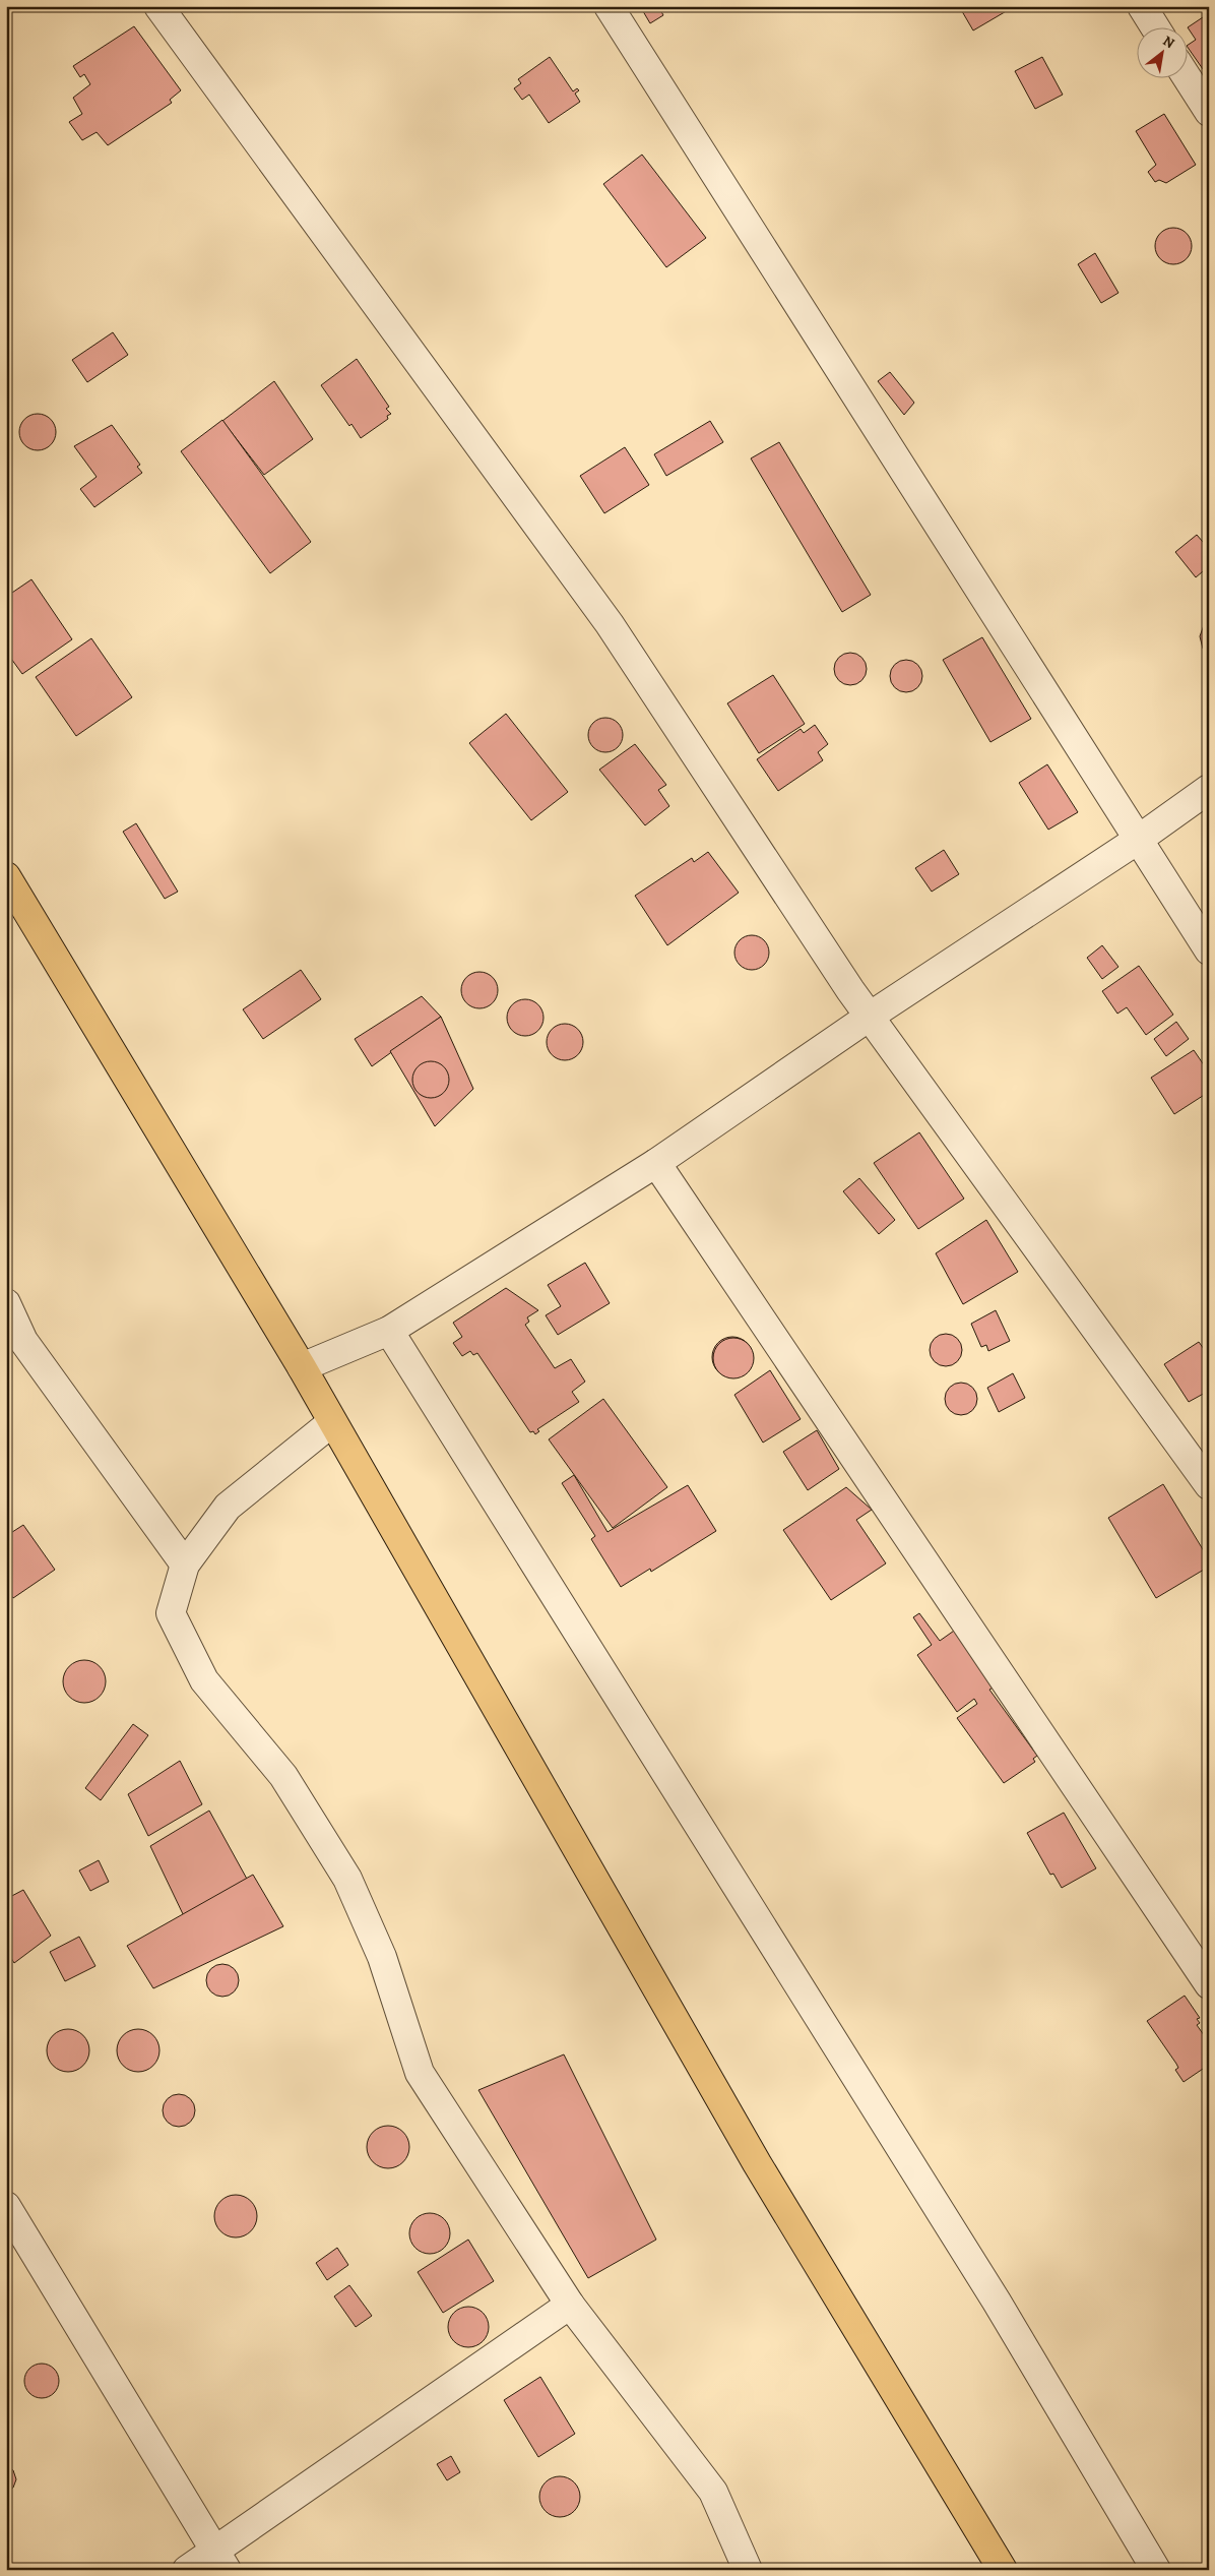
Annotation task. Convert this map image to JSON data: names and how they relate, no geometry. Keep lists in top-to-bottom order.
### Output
{
  "north": "top right"
}
